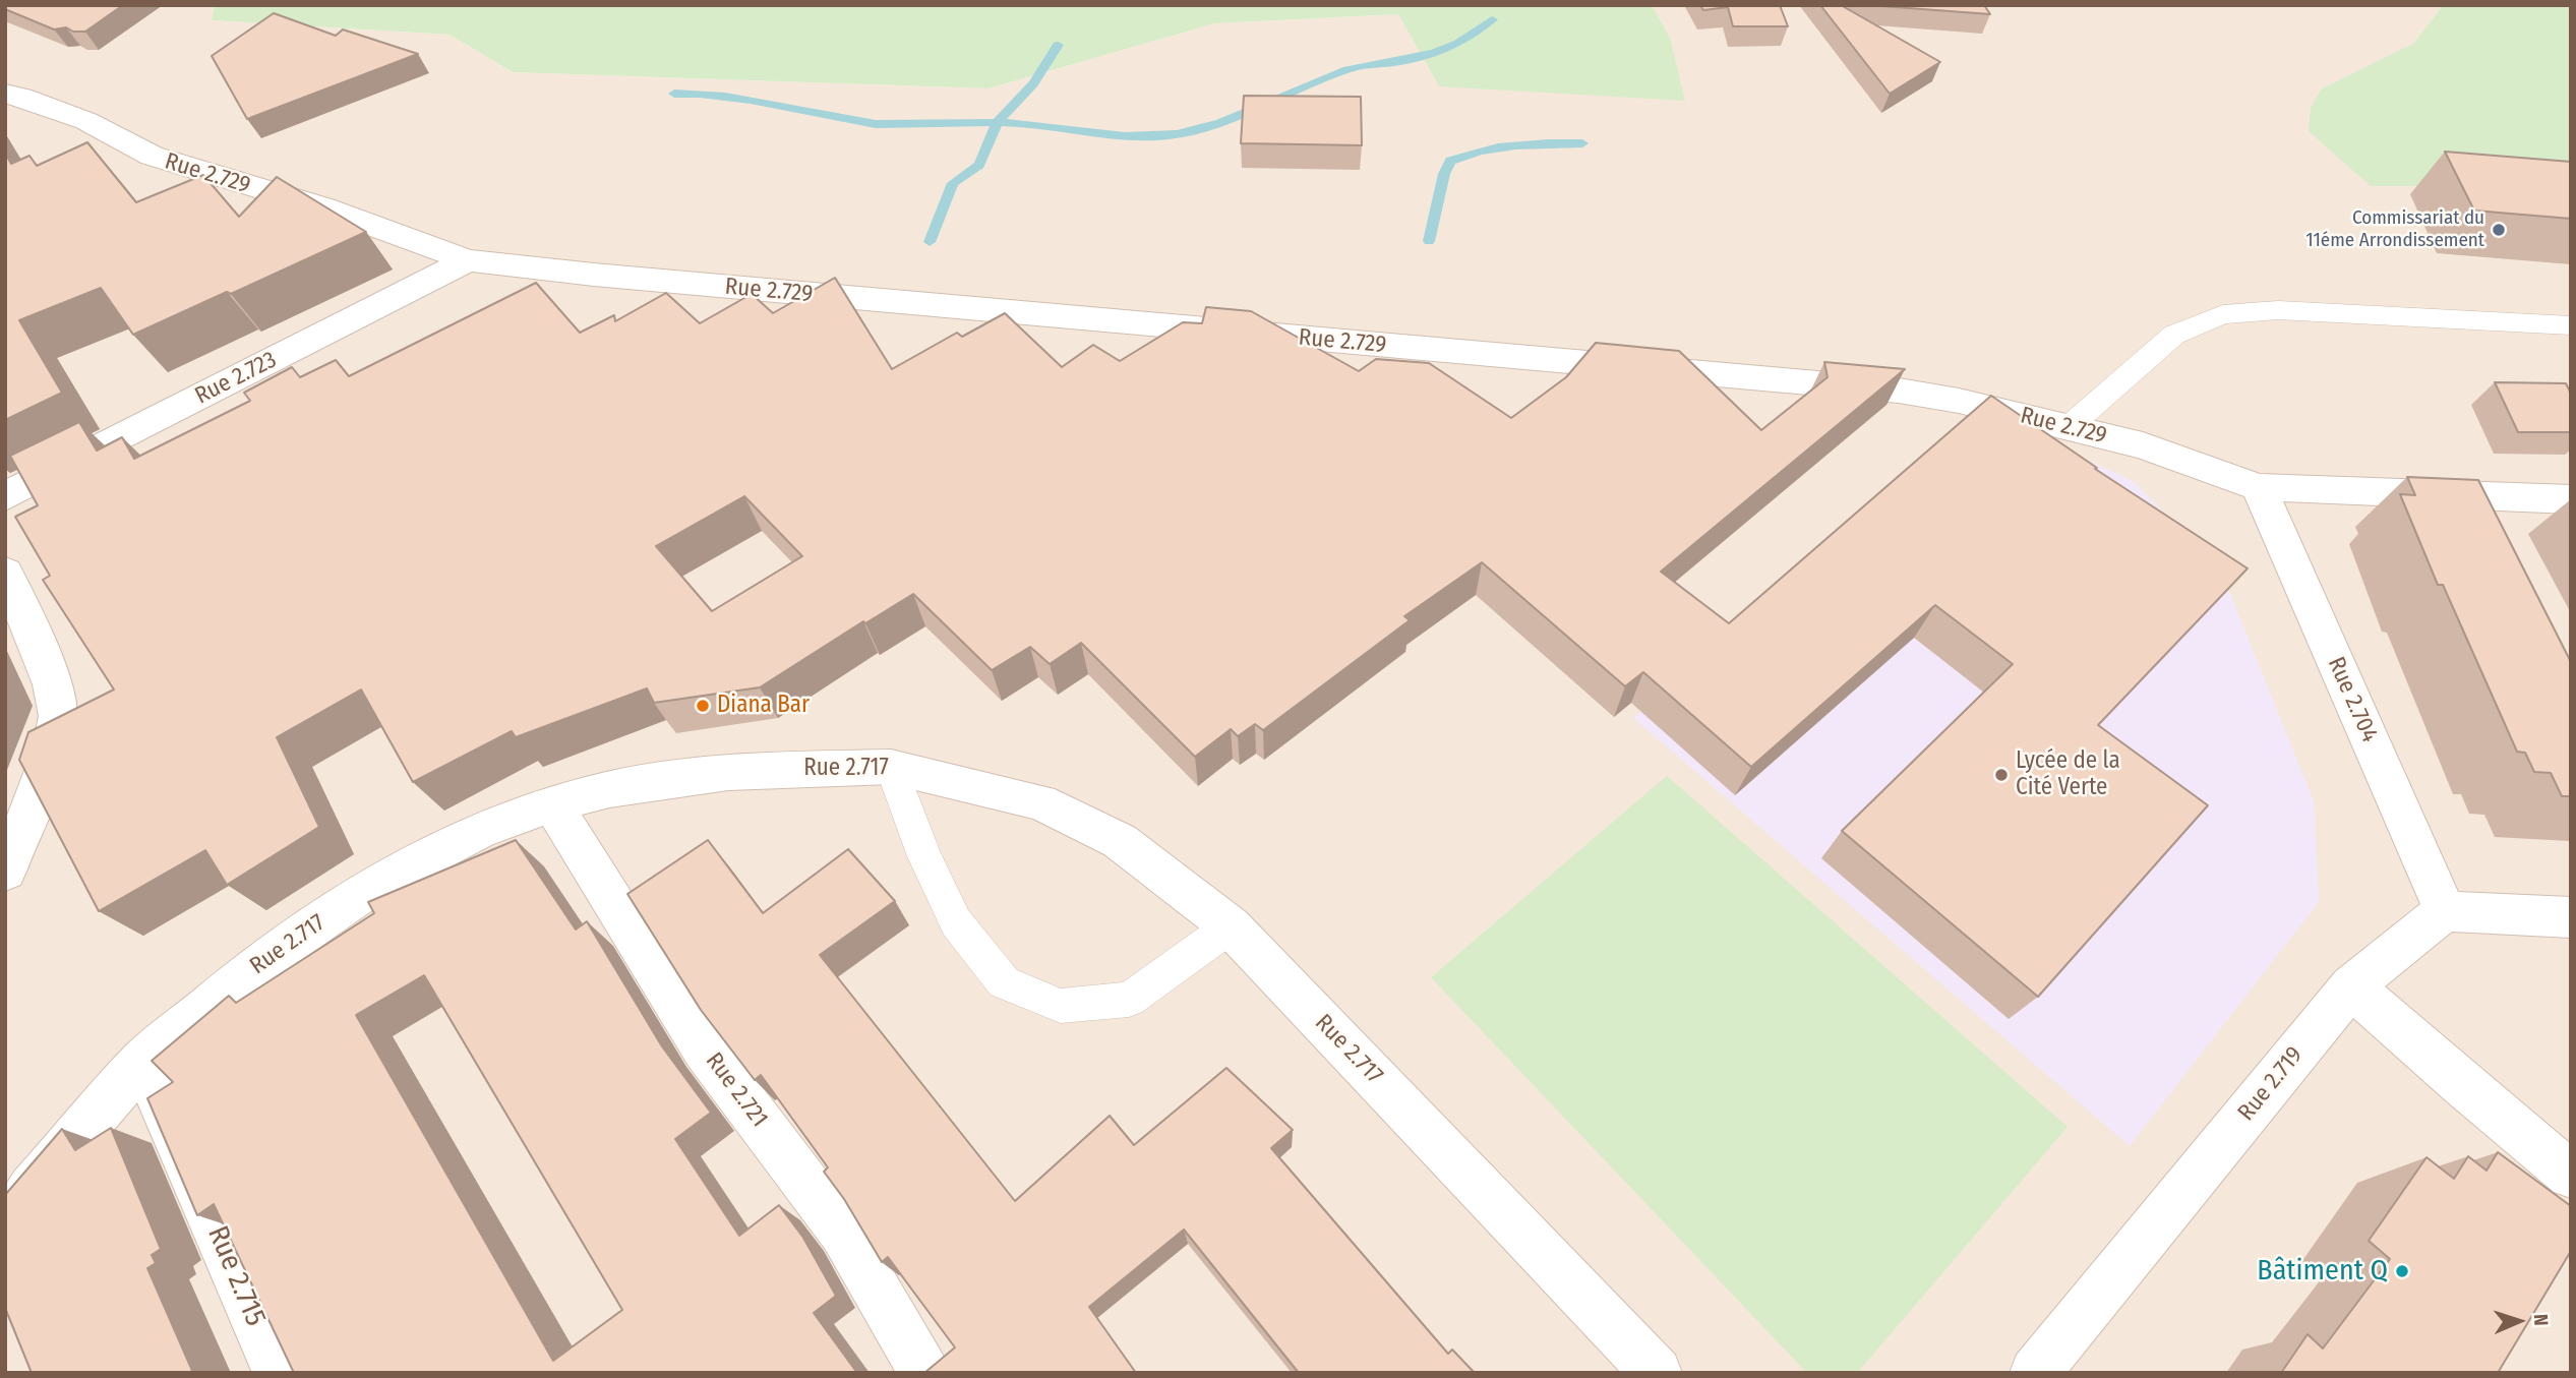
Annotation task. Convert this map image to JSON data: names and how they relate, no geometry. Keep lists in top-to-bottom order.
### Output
{
  "streets": {
    "street": [
      "Rue 2.729",
      "Rue 2.723",
      "Rue 2.704",
      "Rue 2.717",
      "Rue 2.719",
      "Rue 2.721",
      "Rue 2.715"
    ]
  },
  "crossings": [
    ["Rue 2.729", "Rue 2.723"],
    ["Rue 2.729", "Rue 2.704"],
    ["Rue 2.704", "Rue 2.719"],
    ["Rue 2.717", "Rue 2.721"],
    ["Rue 2.717", "Rue 2.715"]
  ],
  "places": [
    "Commissariat du 11éme Arrondissement",
    "Diana Bar",
    "Lycée de la Cité Verte",
    "Bâtiment Q"
  ],
  "north": "right"
}
